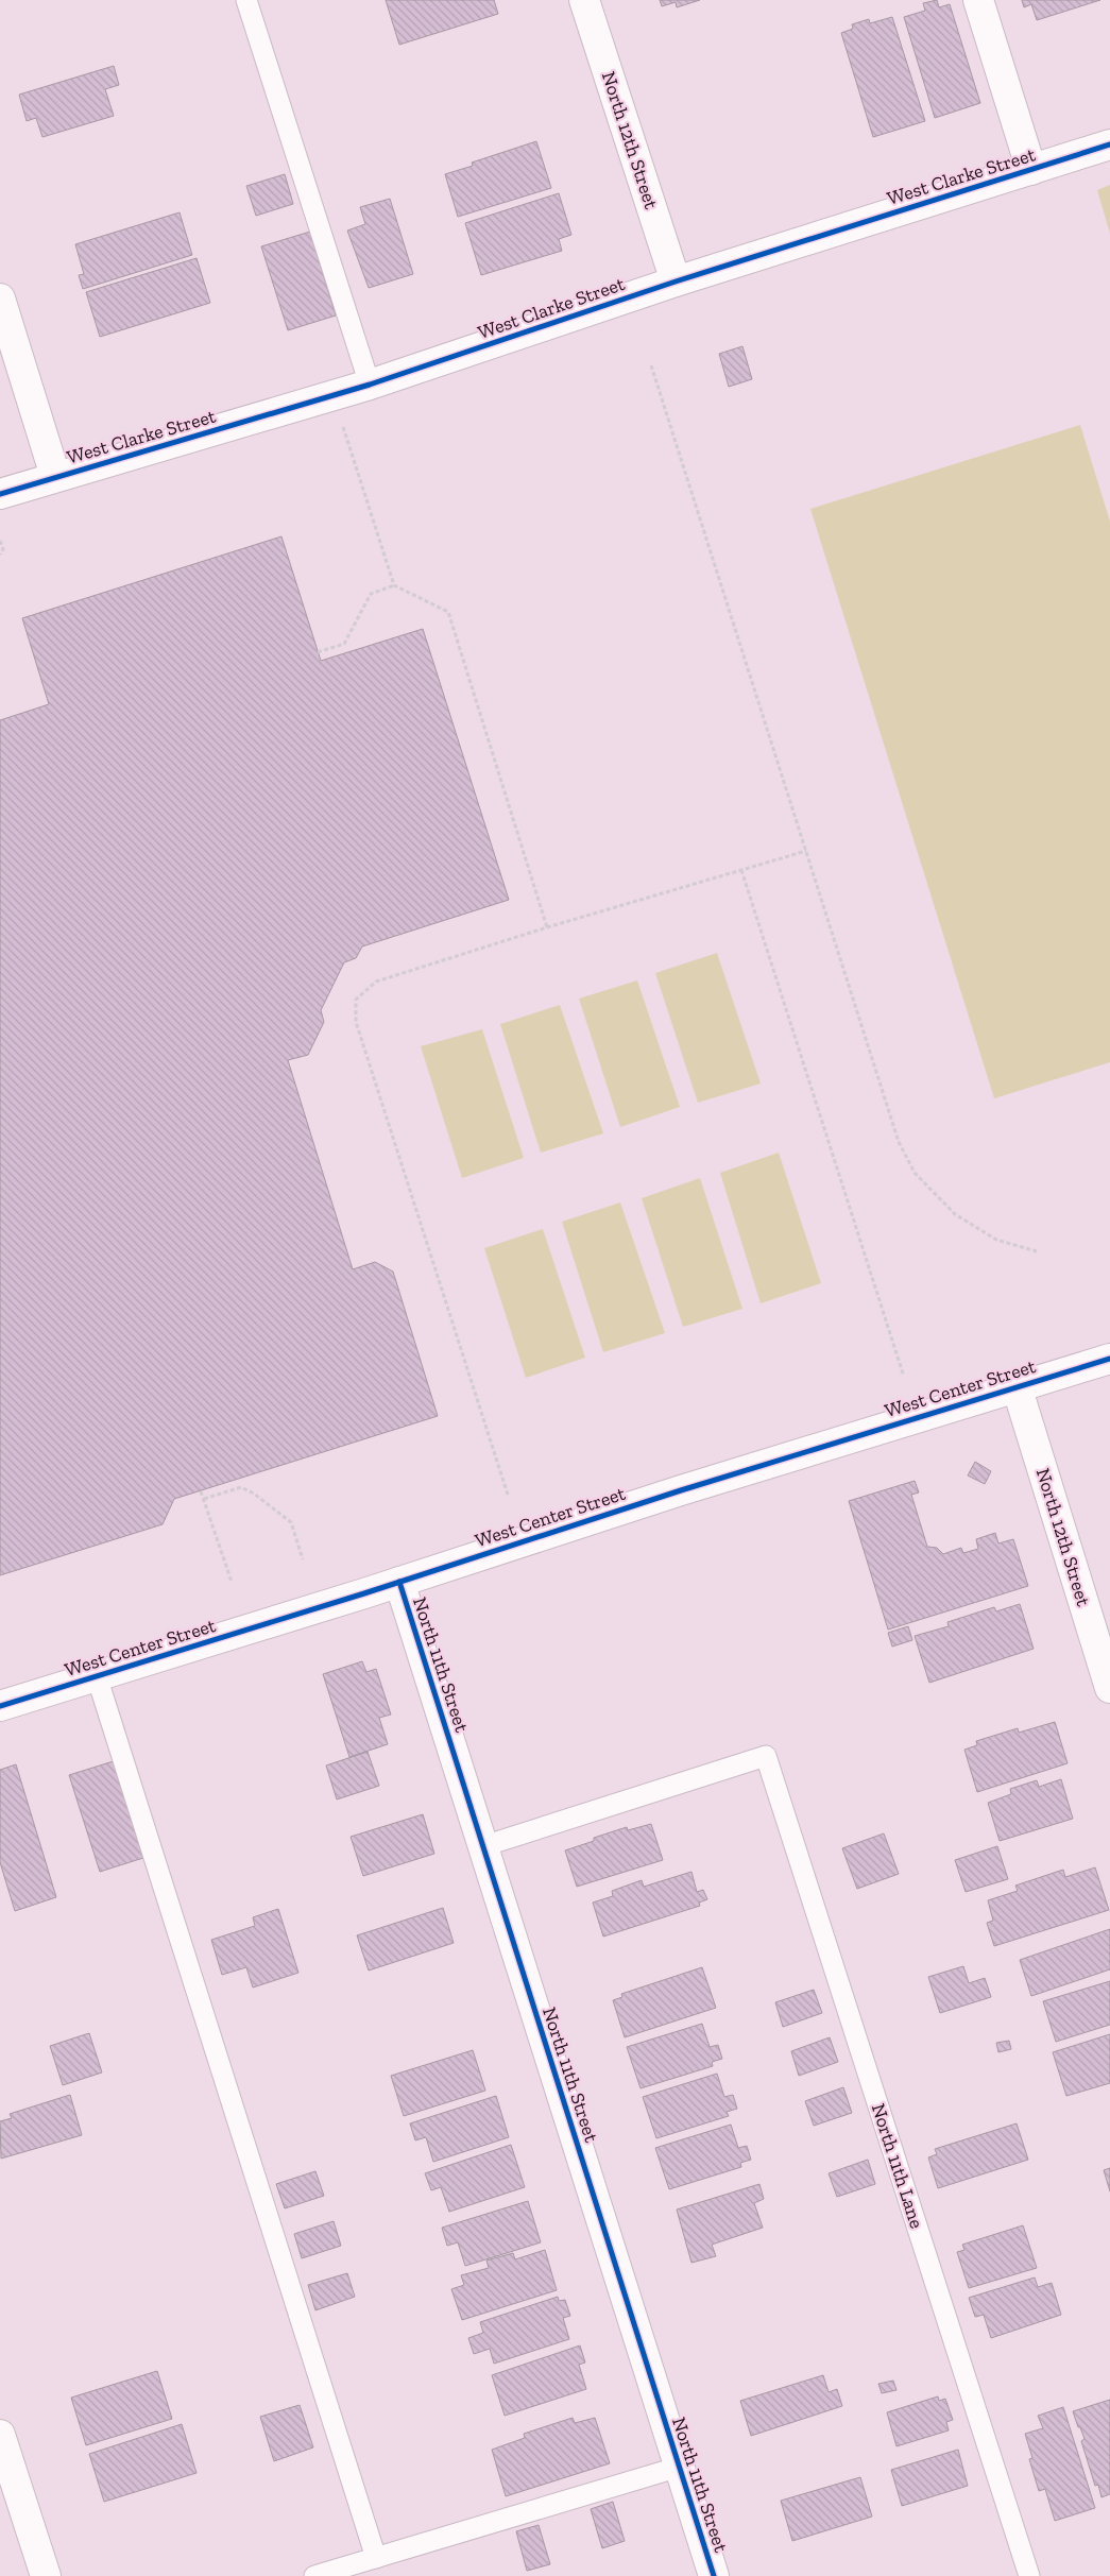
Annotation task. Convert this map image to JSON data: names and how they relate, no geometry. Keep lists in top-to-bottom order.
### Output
{
  "streets": {
    "street": [
      "North 12th Street",
      "West Clarke Street",
      "West Center Street",
      "North 11th Street"
    ],
    "lane": ["North 11th Lane"]
  },
  "crossings": [
    ["North 12th Street", "West Clarke Street"],
    ["North 12th Street", "West Center Street"],
    ["West Center Street", "North 11th Street"],
    ["North 11th Street", "North 11th Lane"]
  ]
}
